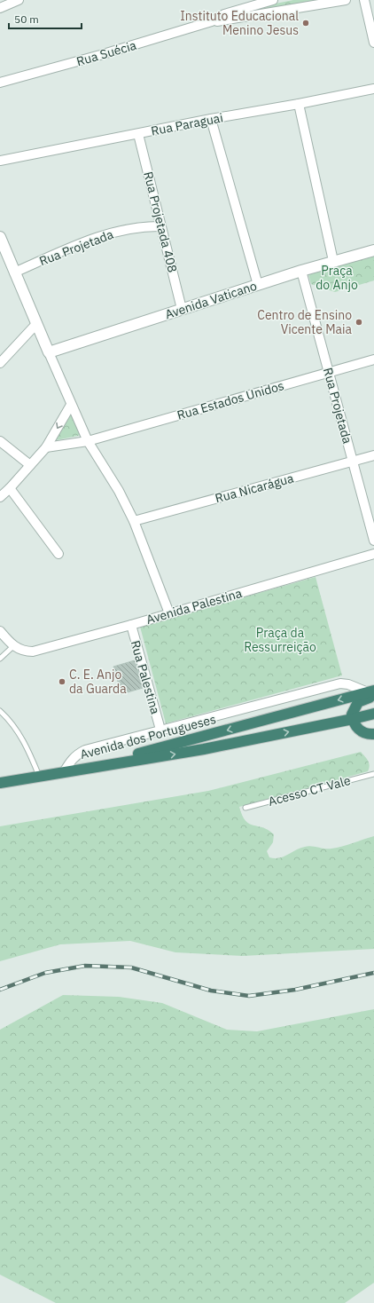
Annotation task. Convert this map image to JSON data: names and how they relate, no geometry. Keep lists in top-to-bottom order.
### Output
{
  "streets": {
    "highway": ["Avenida dos Portugueses"],
    "street": [
      "Rua Suécia",
      "Rua Paraguai",
      "Rua Projetada 408",
      "Rua Projetada",
      "Avenida Vaticano",
      "Rua Estados Unidos",
      "Rua Nicarágua",
      "Avenida Palestina",
      "Rua Palestina"
    ],
    "lane": ["Acesso CT Vale"]
  },
  "crossings": [
    ["Rua Paraguai", "Rua Projetada 408"],
    ["Rua Projetada 408", "Rua Projetada"],
    ["Rua Projetada 408", "Avenida Vaticano"],
    ["Rua Projetada", "Avenida Vaticano"],
    ["Rua Projetada", "Rua Estados Unidos"],
    ["Rua Projetada", "Rua Nicarágua"],
    ["Avenida Palestina", "Rua Palestina"]
  ],
  "parks": ["Praça do Anjo", "Praça da Ressurreição"],
  "places": ["Instituto Educacional Menino Jesus", "Centro de Ensino Vicente Maia", "C. E. Anjo da Guarda"],
  "scale_bar": "50 m"
}
